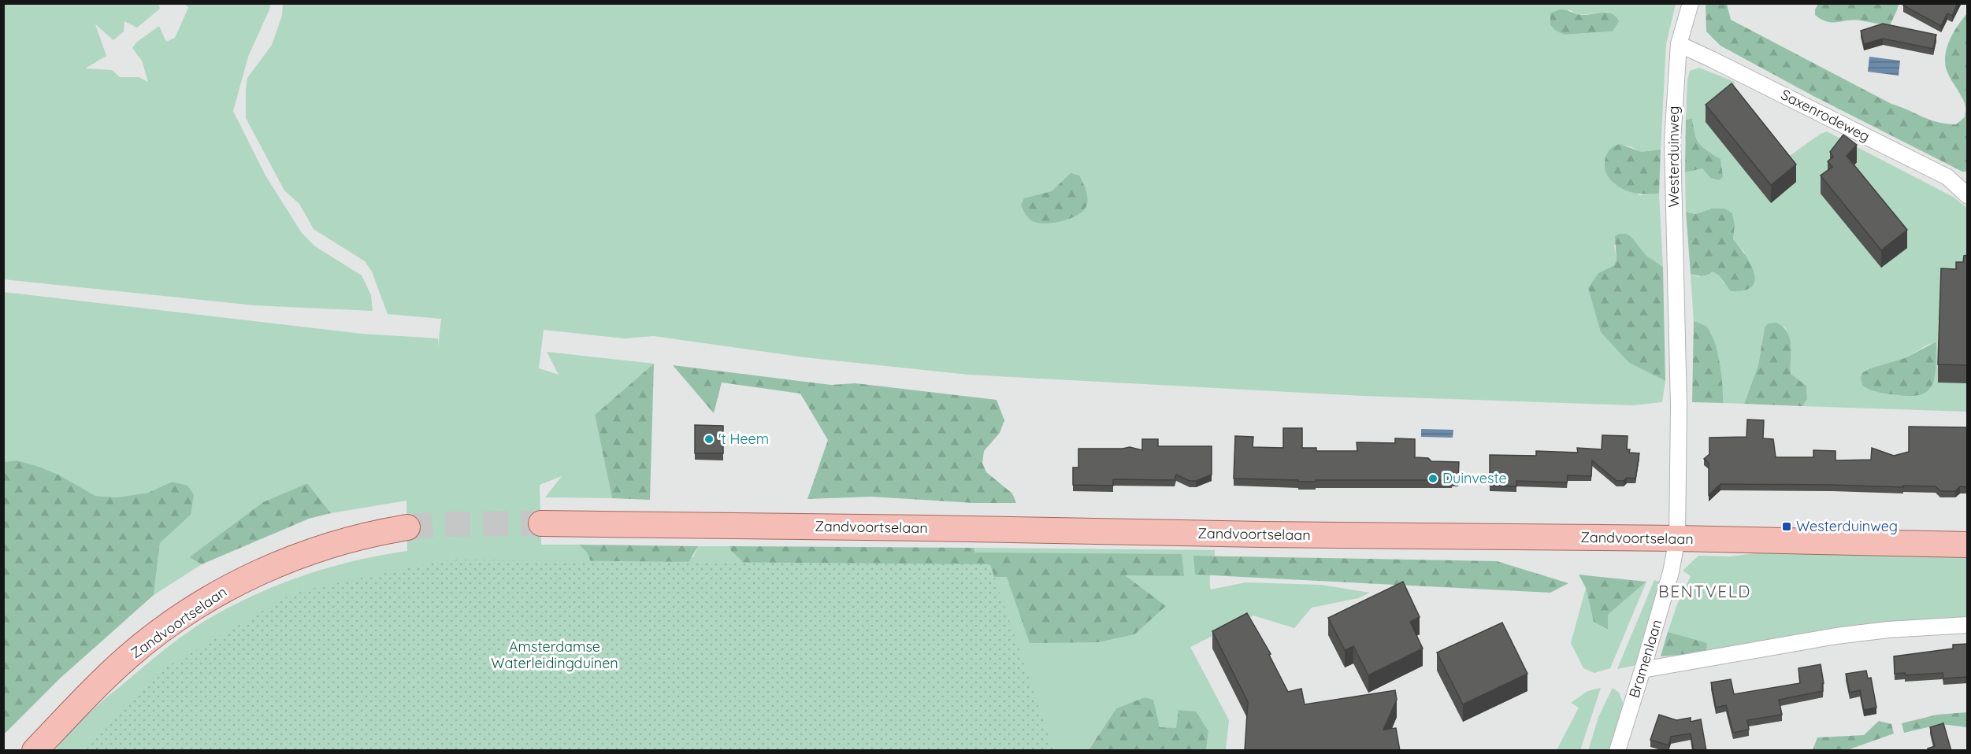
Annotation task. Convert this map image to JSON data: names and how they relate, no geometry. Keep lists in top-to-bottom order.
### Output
{
  "streets": {
    "main road": ["Zandvoortselaan"],
    "street": ["Saxenrodeweg", "Westerduinweg", "Bramenlaan"]
  },
  "crossings": [
    ["Saxenrodeweg", "Westerduinweg"],
    ["Westerduinweg", "Zandvoortselaan"],
    ["Westerduinweg", "Bramenlaan"],
    ["Zandvoortselaan", "Bramenlaan"]
  ],
  "districts": ["BENTVELD"],
  "parks": ["Amsterdamse Waterleidingduinen"],
  "places": {
    "other": ["'t Heem", "Duinveste"],
    "transit": ["Westerduinweg"]
  }
}
